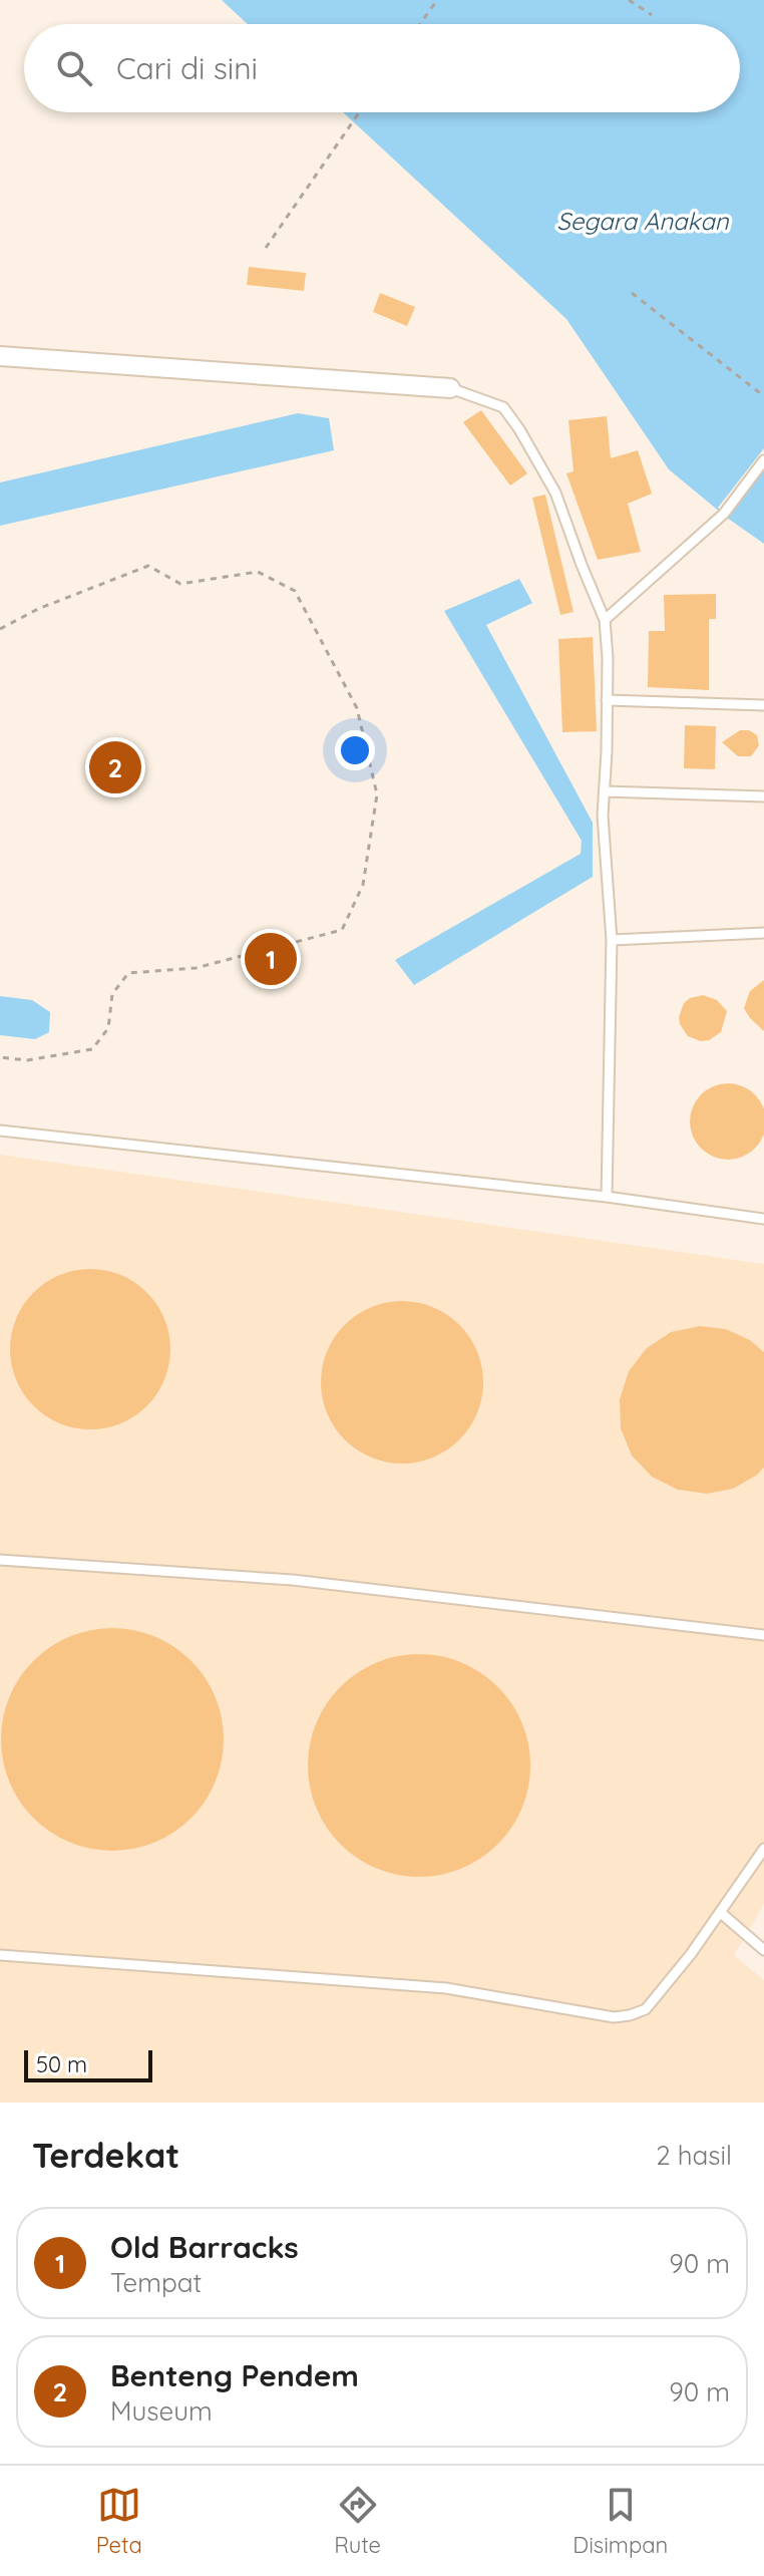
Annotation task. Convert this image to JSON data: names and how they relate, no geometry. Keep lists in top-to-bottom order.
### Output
{
  "water": ["Segara Anakan"],
  "scale_bar": "50 m",
  "page": {
    "search": "Cari di sini",
    "pins": ["2", "1"],
    "scale": "50 m",
    "heading": ["Terdekat", "2 hasil"],
    "list": [
      {
        "mark": "1",
        "name": "Old Barracks",
        "note": "Tempat",
        "value": "90 m"
      },
      {
        "mark": "2",
        "name": "Benteng Pendem",
        "note": "Museum",
        "value": "90 m"
      }
    ],
    "nav": ["Peta", "Rute", "Disimpan"]
  }
}
